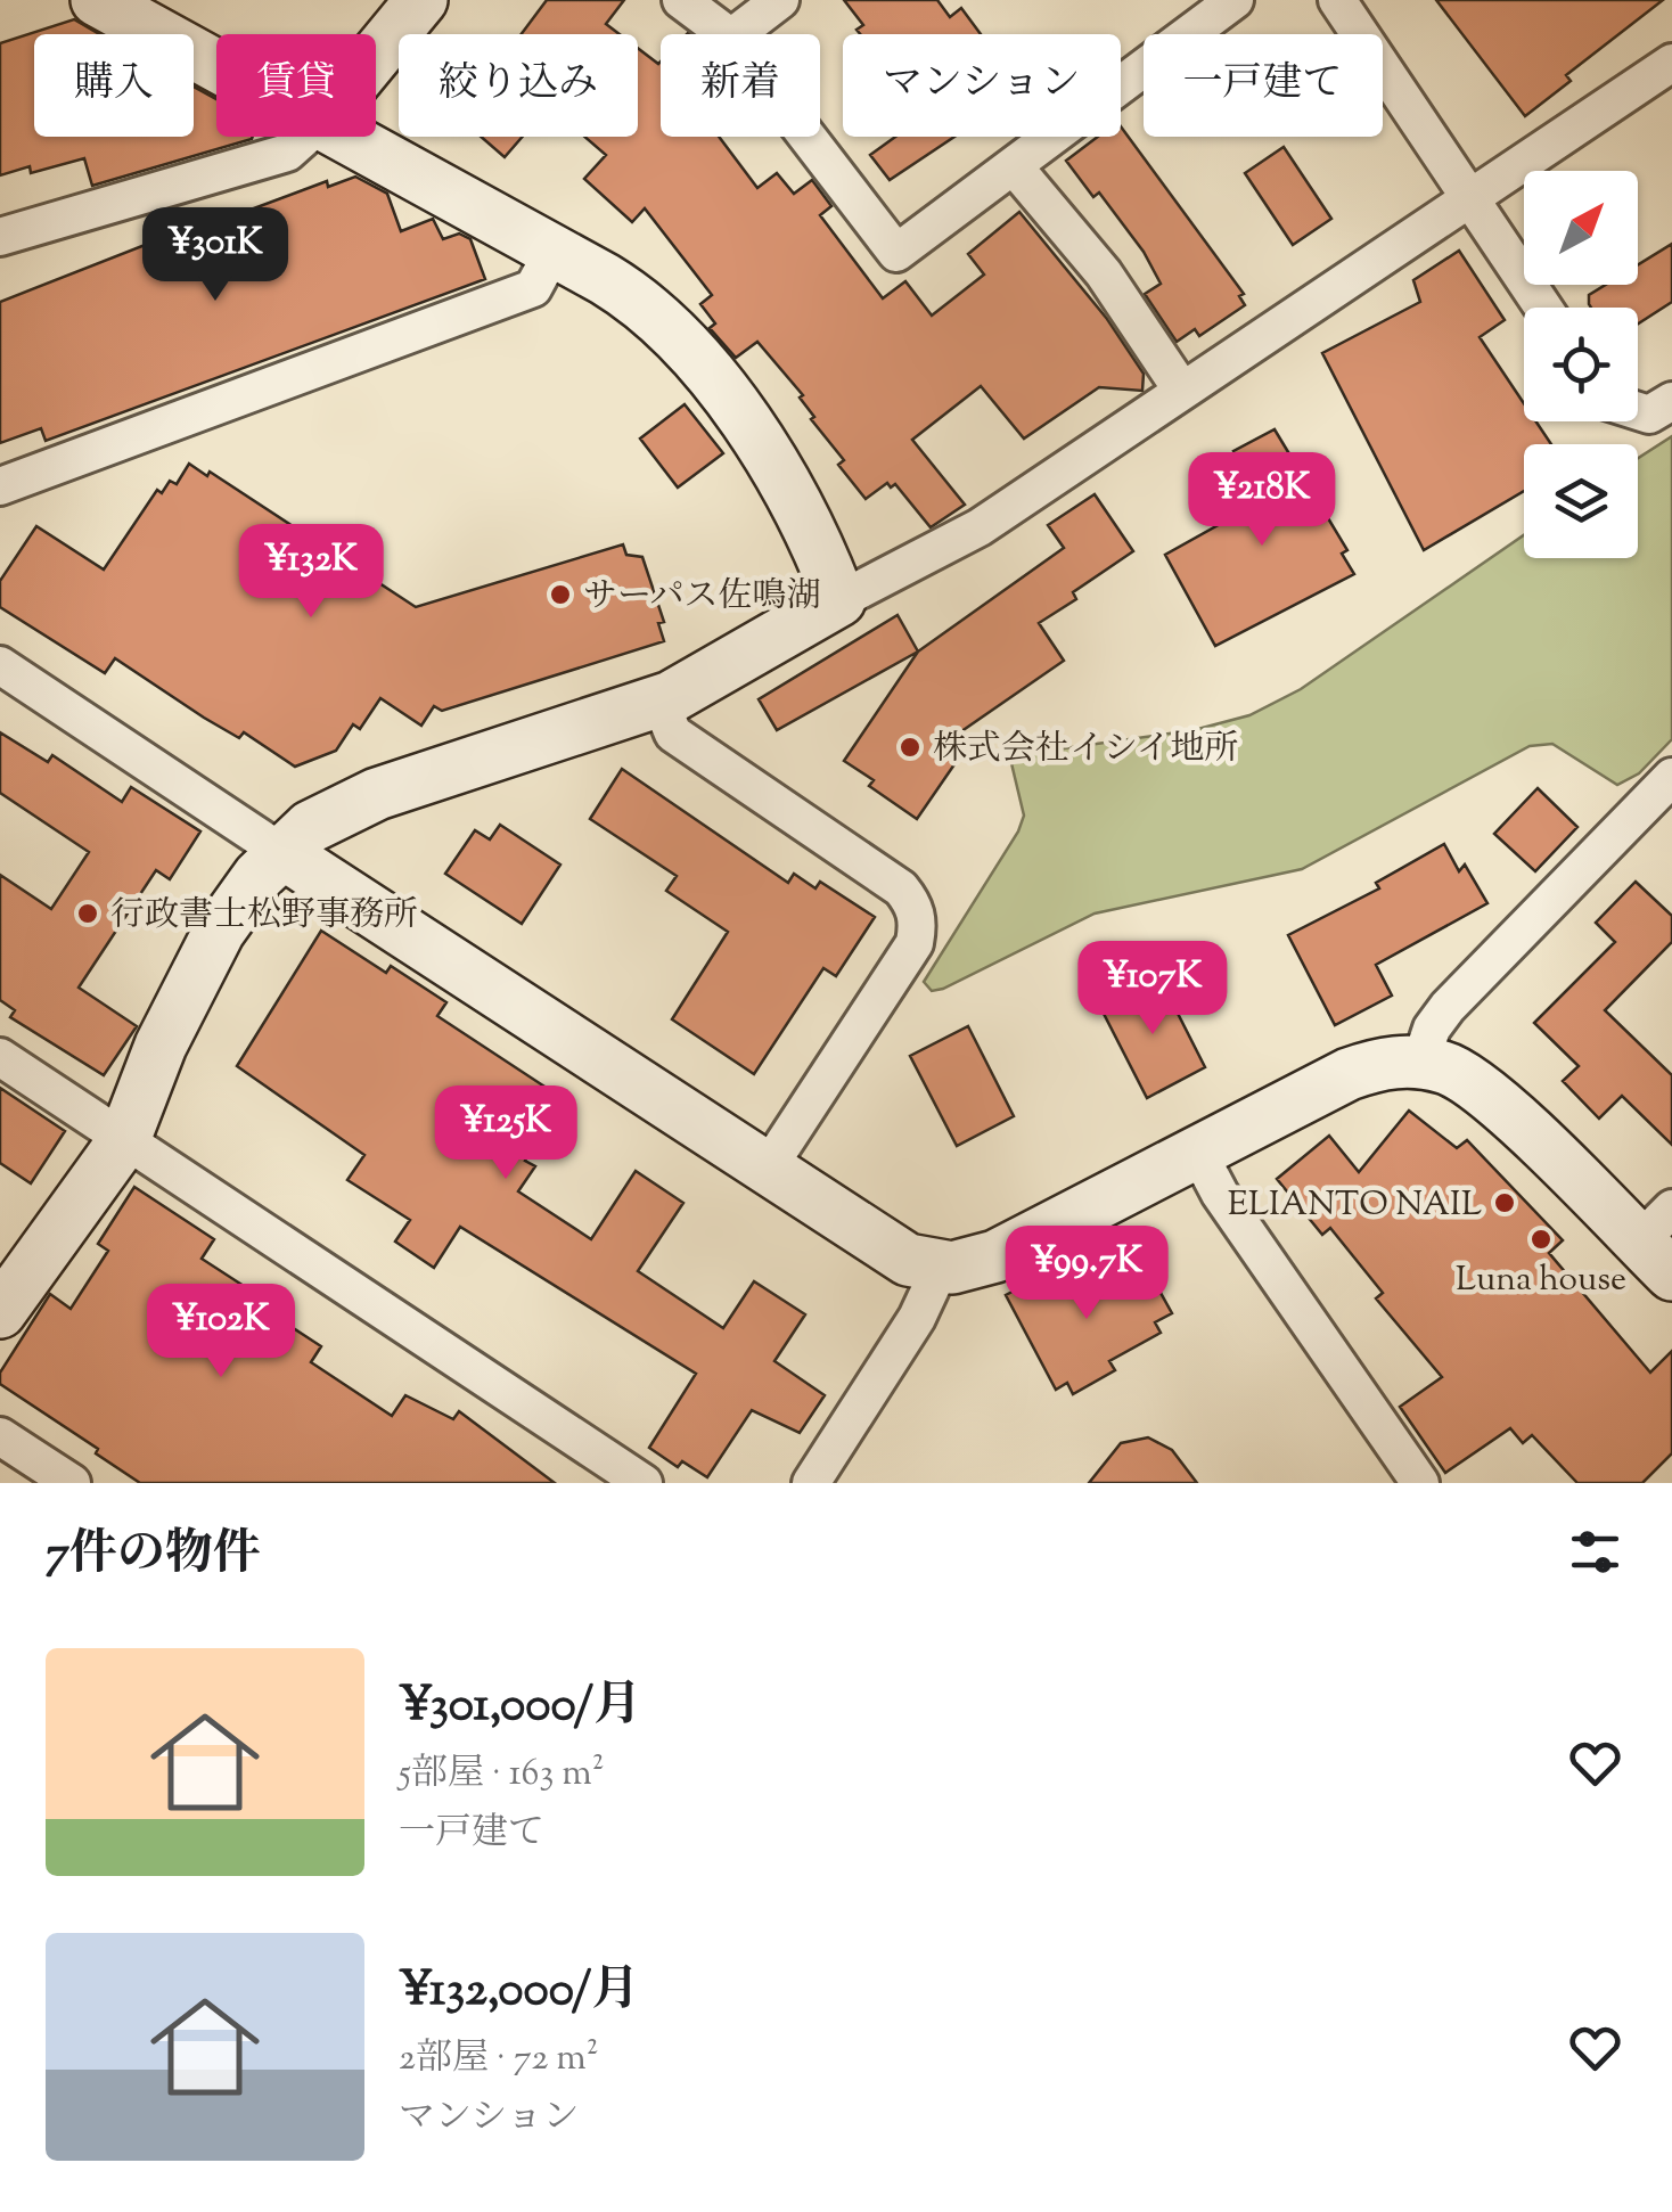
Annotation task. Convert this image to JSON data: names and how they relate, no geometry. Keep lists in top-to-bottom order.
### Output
{
  "places": [
    "サーパス佐鳴湖",
    "株式会社イシイ地所",
    "行政書士松野事務所",
    "ELIANTO NAIL",
    "Luna house"
  ],
  "north": "top right",
  "page": {
    "chip": [
      "購入",
      "賃貸",
      "絞り込み",
      "新着",
      "マンション",
      "一戸建て"
    ],
    "price": [
      "¥301K",
      "¥218K",
      "¥132K",
      "¥107K",
      "¥125K",
      "¥99.7K",
      "¥102K"
    ],
    "heading": "7件の物件",
    "list": [
      {
        "name": "¥301,000/月",
        "note": "5部屋 · 163 m² · 一戸建て"
      },
      {
        "name": "¥132,000/月",
        "note": "2部屋 · 72 m² · マンション"
      }
    ]
  }
}
